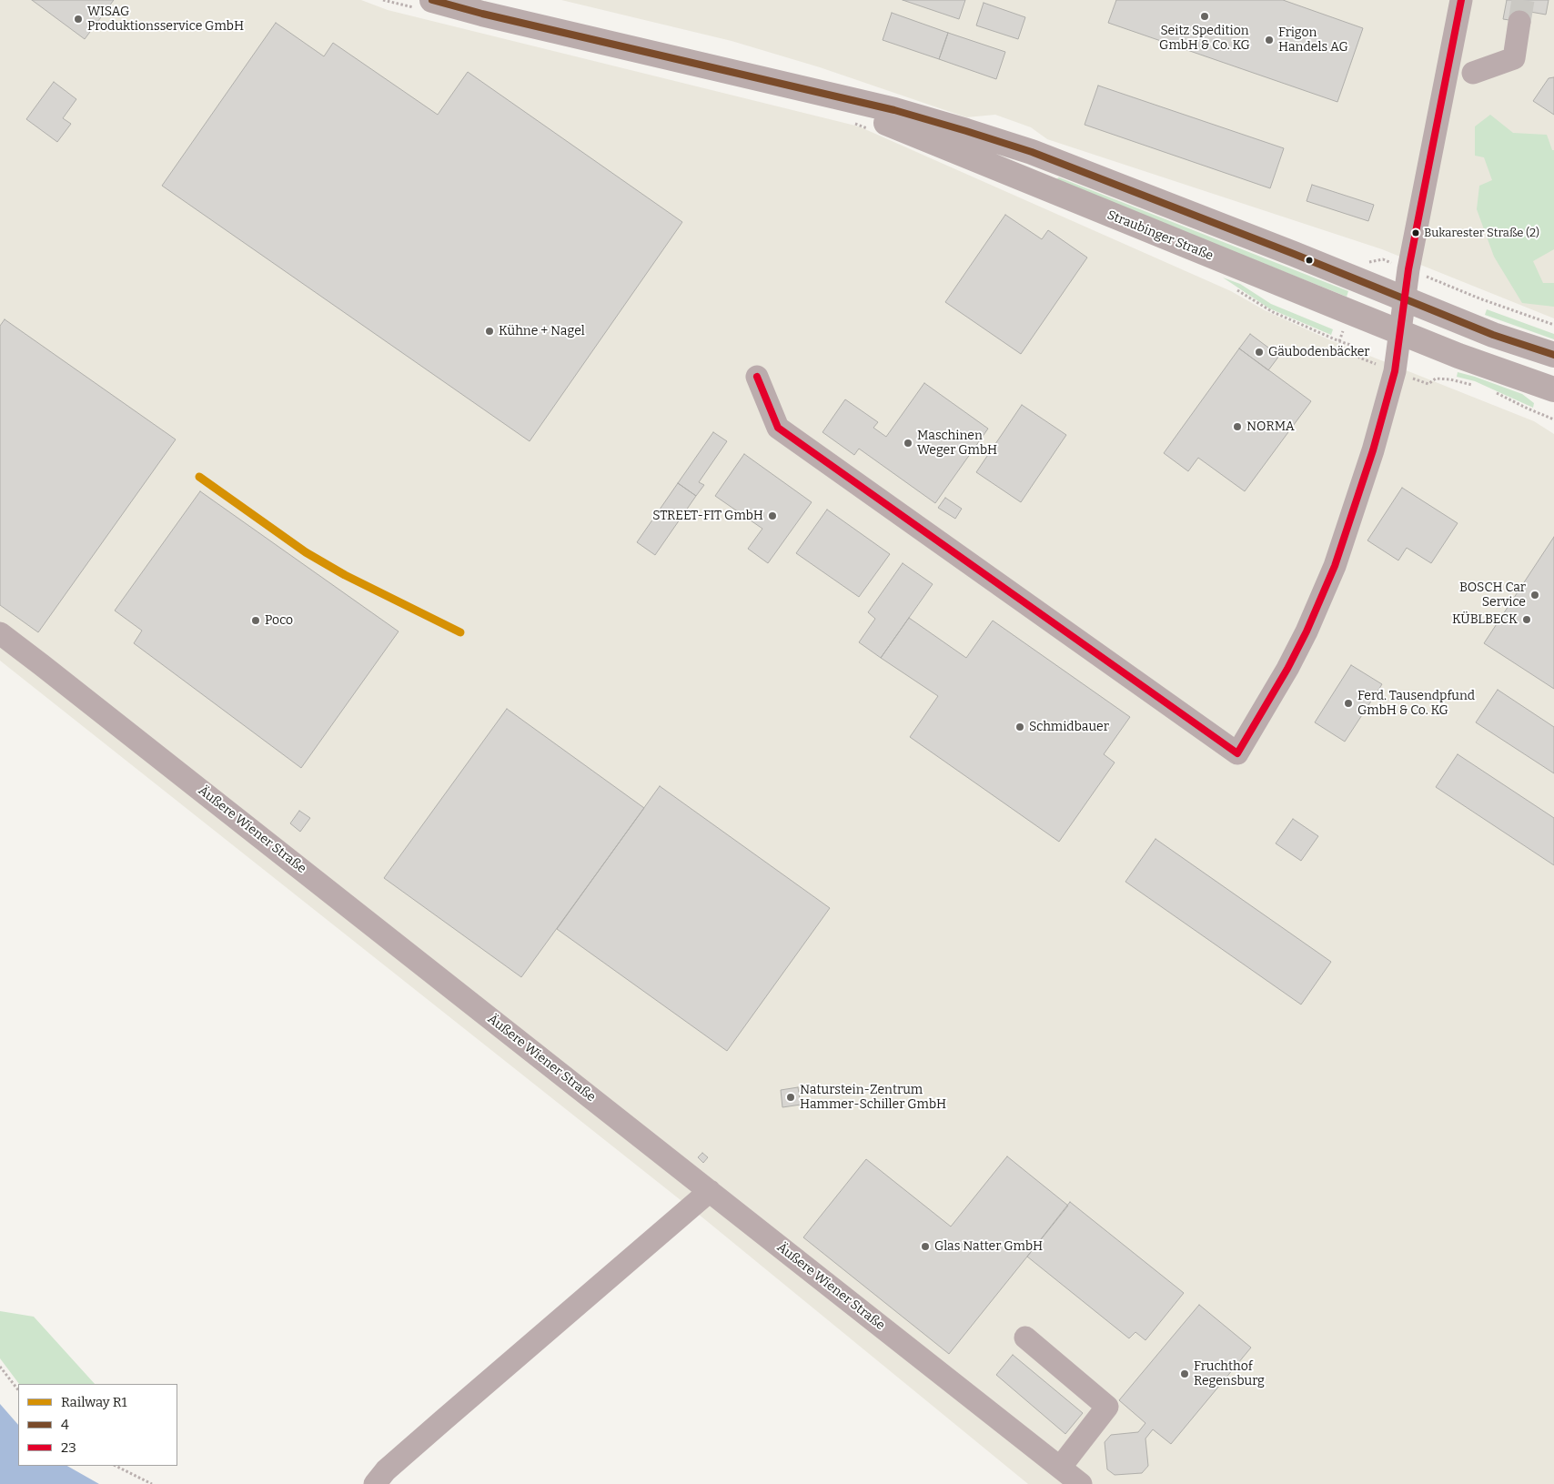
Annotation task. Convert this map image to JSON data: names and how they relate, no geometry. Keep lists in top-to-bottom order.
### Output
{
  "streets": {
    "main road": ["Straubinger Straße"],
    "street": ["Äußere Wiener Straße"]
  },
  "places": [
    "Seitz Spedition GmbH & Co. KG",
    "WISAG Produktionsservice GmbH",
    "Frigon Handels AG",
    "Bukarester Straße (2)",
    "Kühne + Nagel",
    "Gäubodenbäcker",
    "NORMA",
    "Maschinen Weger GmbH",
    "STREET-FIT GmbH",
    "BOSCH Car Service",
    "KÜBLBECK",
    "Poco",
    "Ferd. Tausendpfund GmbH & Co. KG",
    "Schmidbauer",
    "Naturstein-Zentrum Hammer-Schiller GmbH",
    "Glas Natter GmbH",
    "Fruchthof Regensburg"
  ],
  "lines": ["transit line 4", "transit line 23", "rail line R1"],
  "legend": ["Railway R1", "4", "23"]
}
